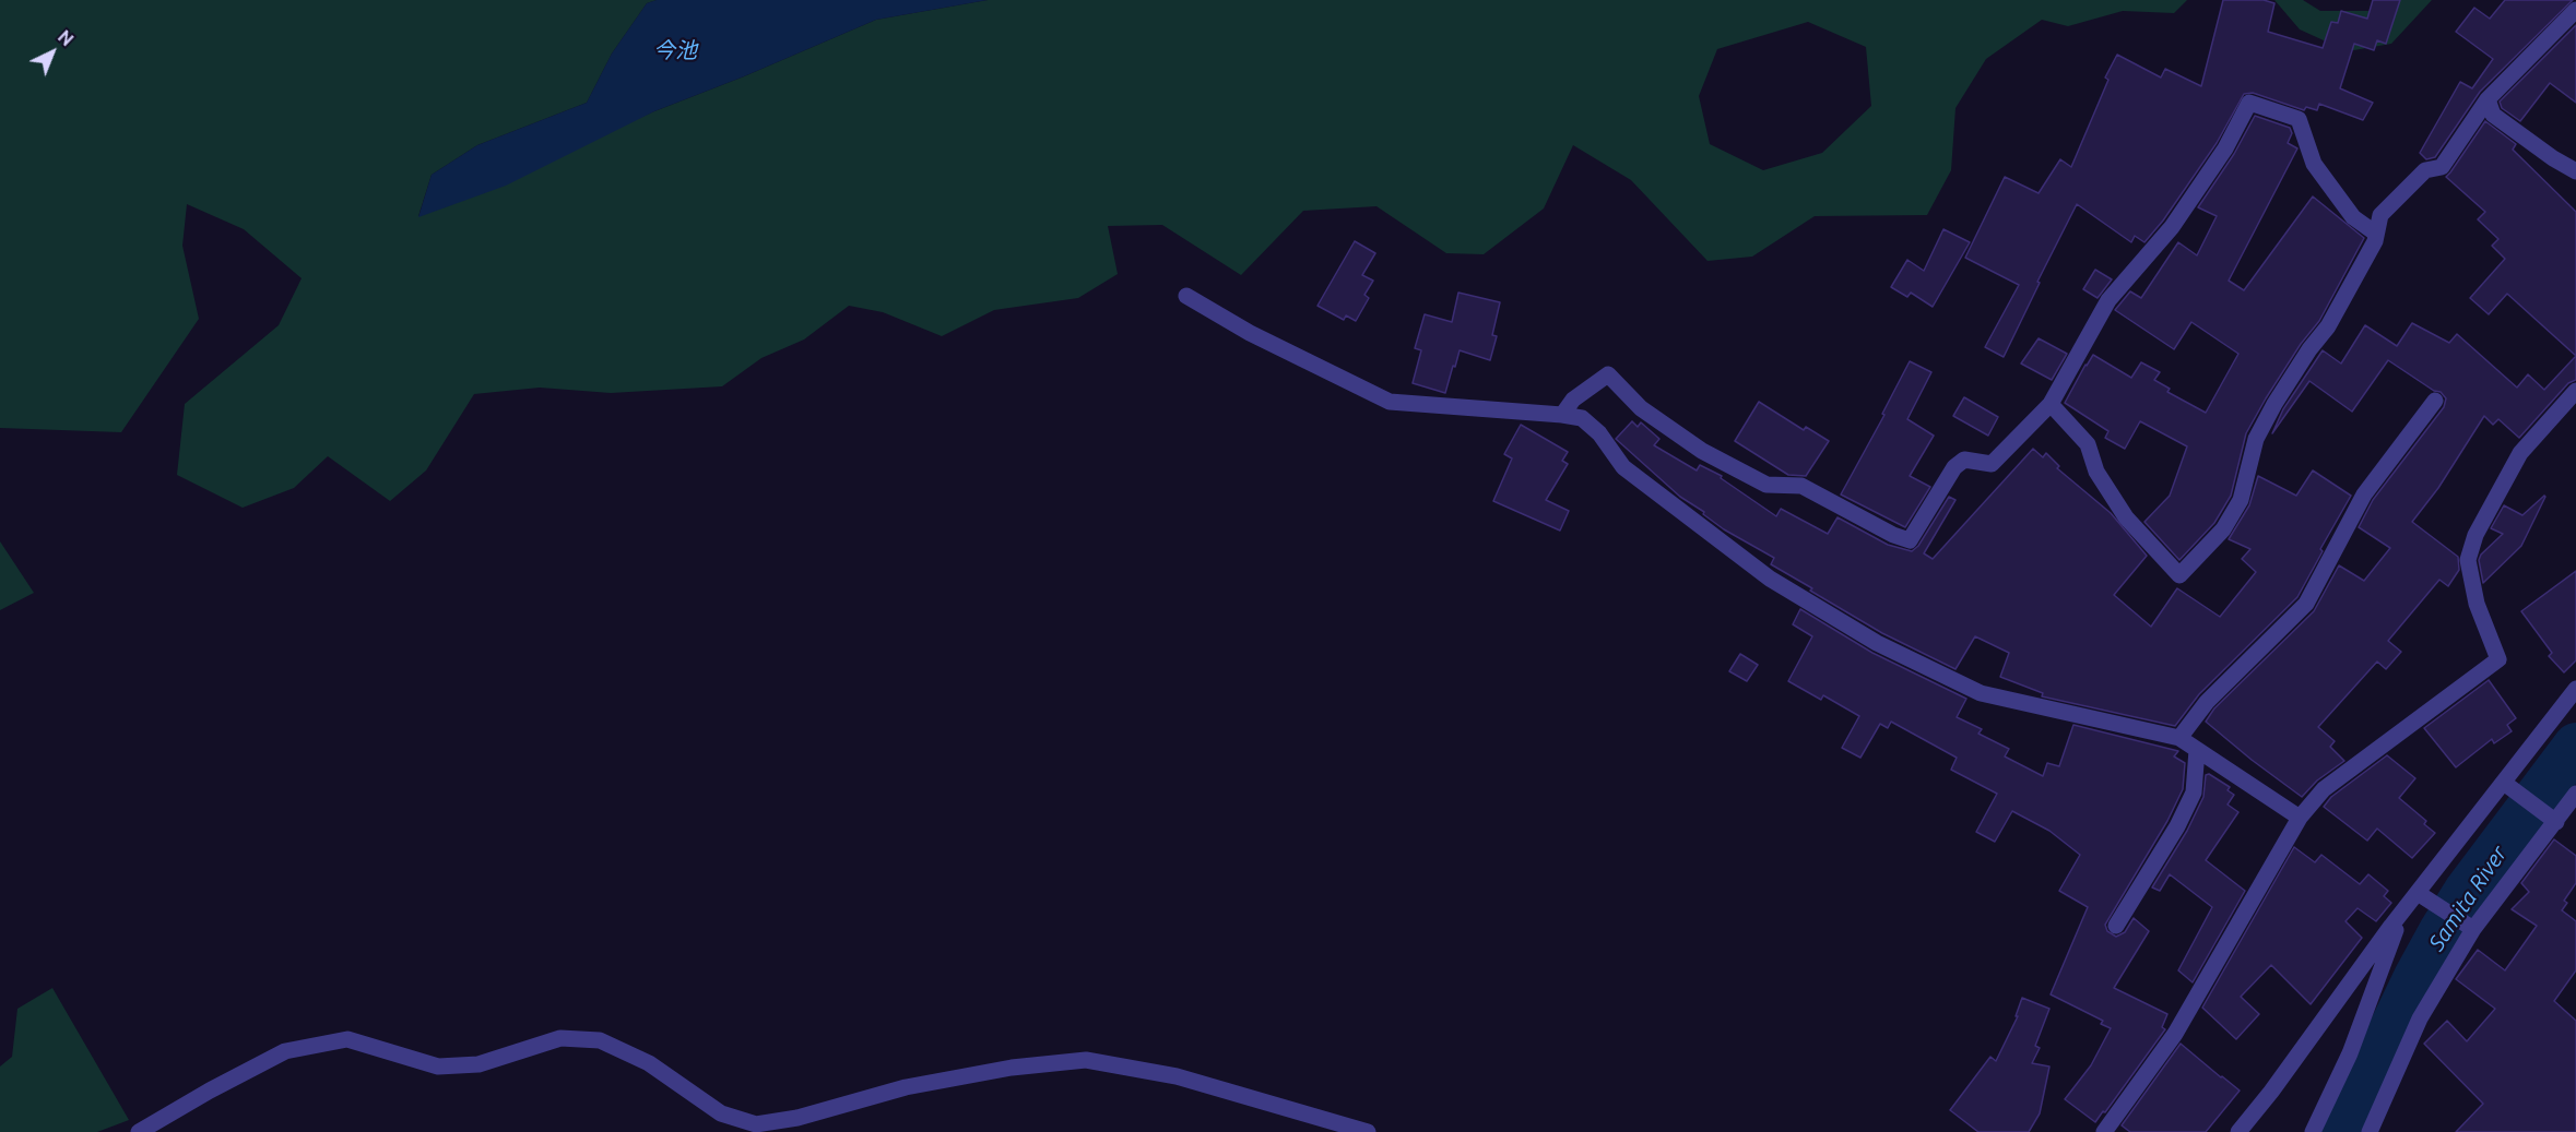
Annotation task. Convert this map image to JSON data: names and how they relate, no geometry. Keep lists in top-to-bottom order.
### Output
{
  "water": ["今池", "Samita River"],
  "north": "top right"
}
